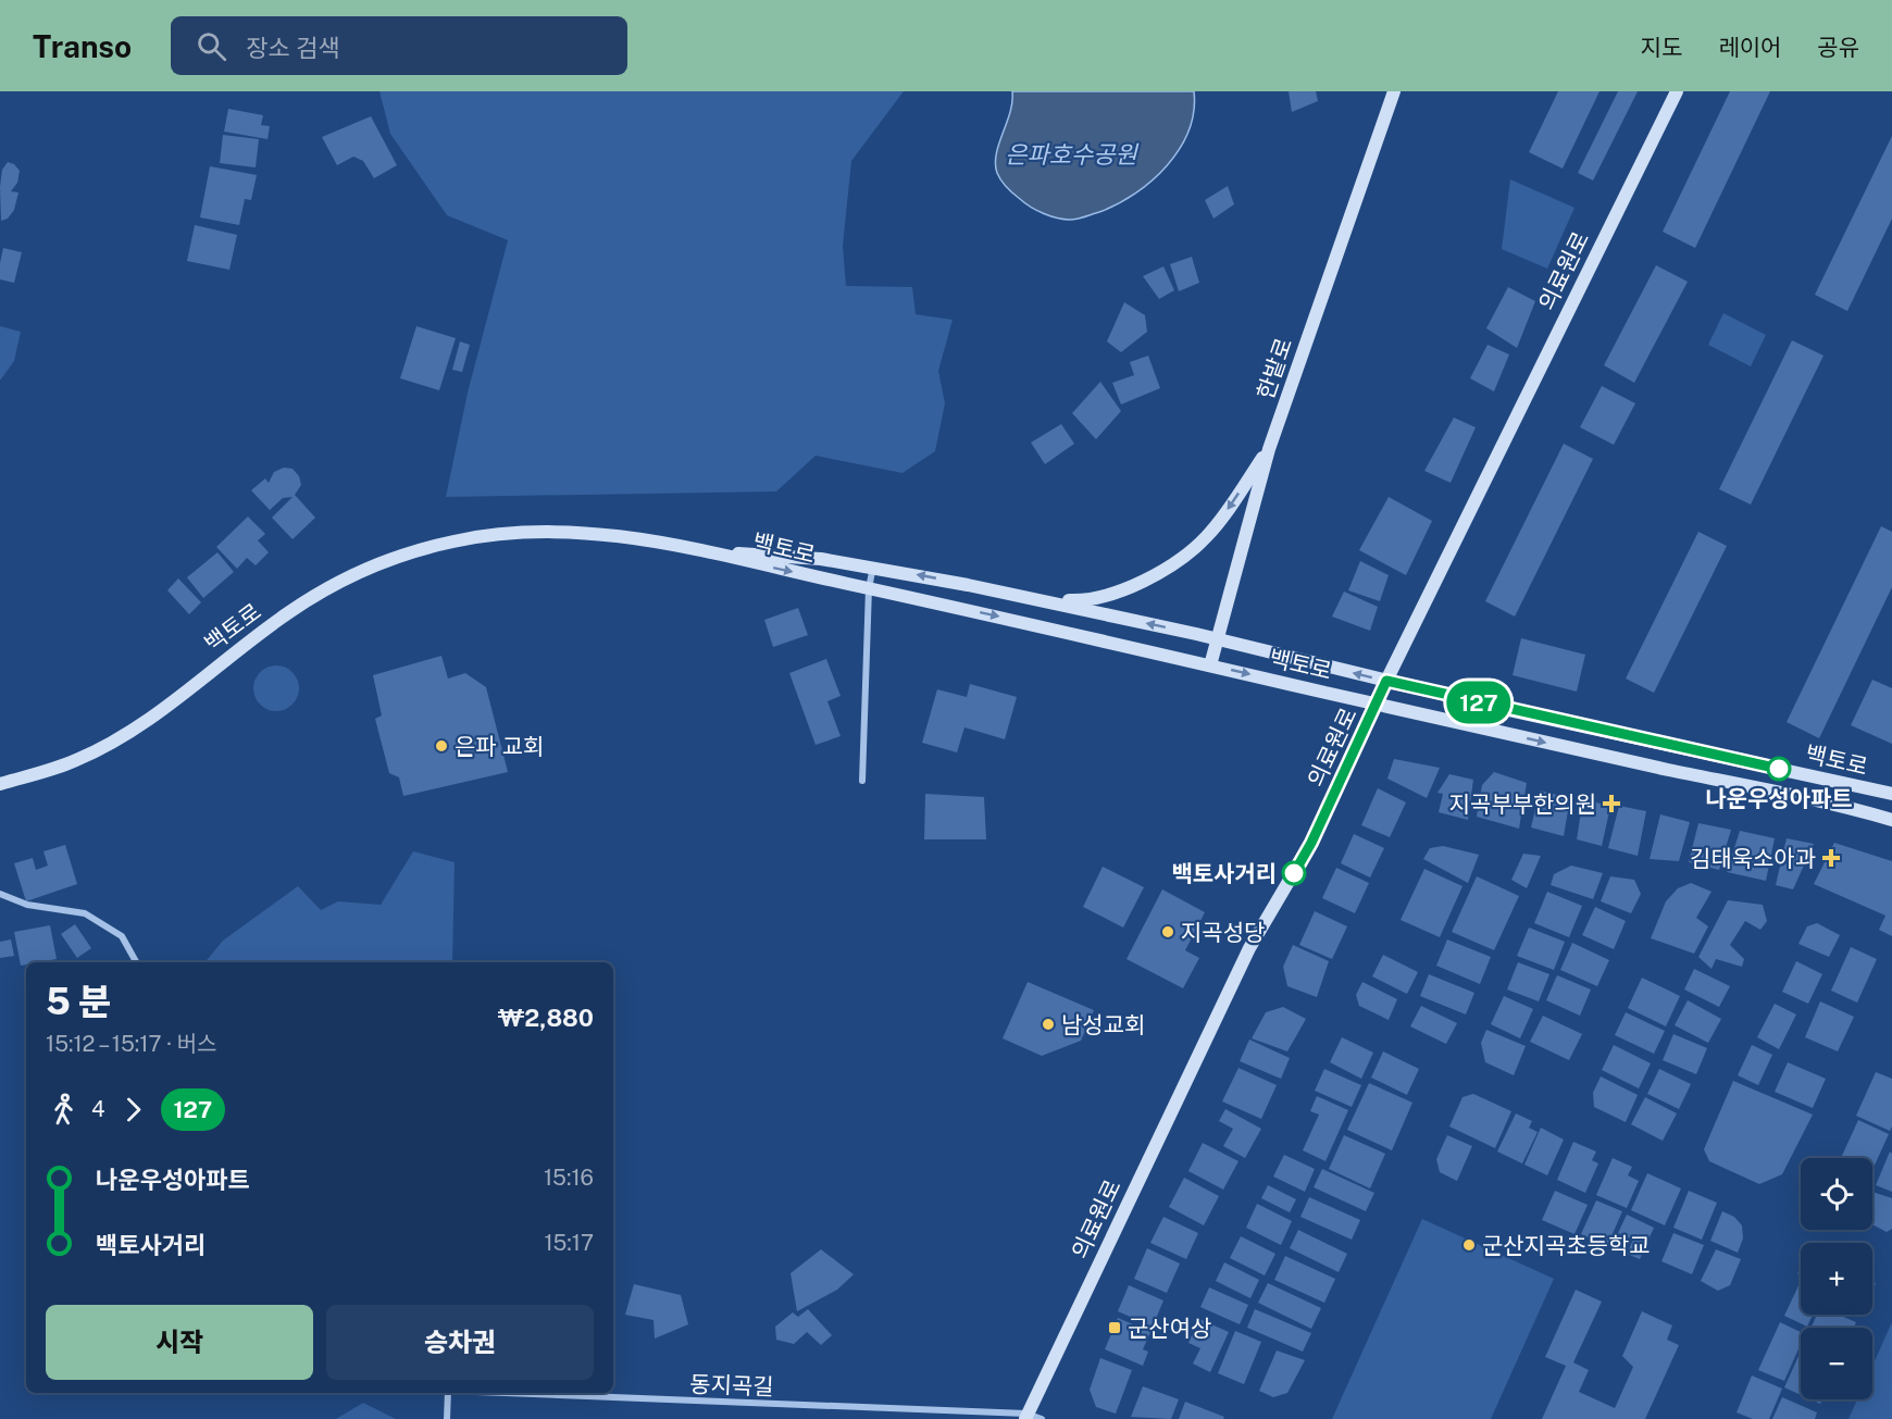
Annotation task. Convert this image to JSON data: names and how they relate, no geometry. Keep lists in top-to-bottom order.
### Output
{
  "streets": {
    "street": [
      "의료원로",
      "한밭로",
      "백토로",
      "동지곡길"
    ]
  },
  "crossings": [
    ["의료원로", "백토로"],
    ["의료원로", "동지곡길"],
    ["한밭로", "백토로"]
  ],
  "water": ["은파호수공원"],
  "places": {
    "other": [
      "은파 교회",
      "나운우성아파트",
      "백토사거리",
      "지곡성당",
      "남성교회",
      "군산지곡초등학교"
    ],
    "health": ["지곡부부한의원", "김태욱소아과"],
    "transit": ["군산여상"]
  },
  "lines": ["bus line 127"],
  "page": {
    "header": "Transo",
    "search": "장소 검색",
    "nav": ["지도", "레이어", "공유"],
    "on_map": "127",
    "heading": ["5 분", "15:12 – 15:17 · 버스", "₩2,880"],
    "legs": ["4", "127"],
    "list": [
      {
        "name": "나운우성아파트",
        "value": "15:16"
      },
      {
        "name": "백토사거리",
        "value": "15:17"
      }
    ],
    "map_buttons": ["+", "−"],
    "buttons": ["시작", "승차권"]
  }
}
